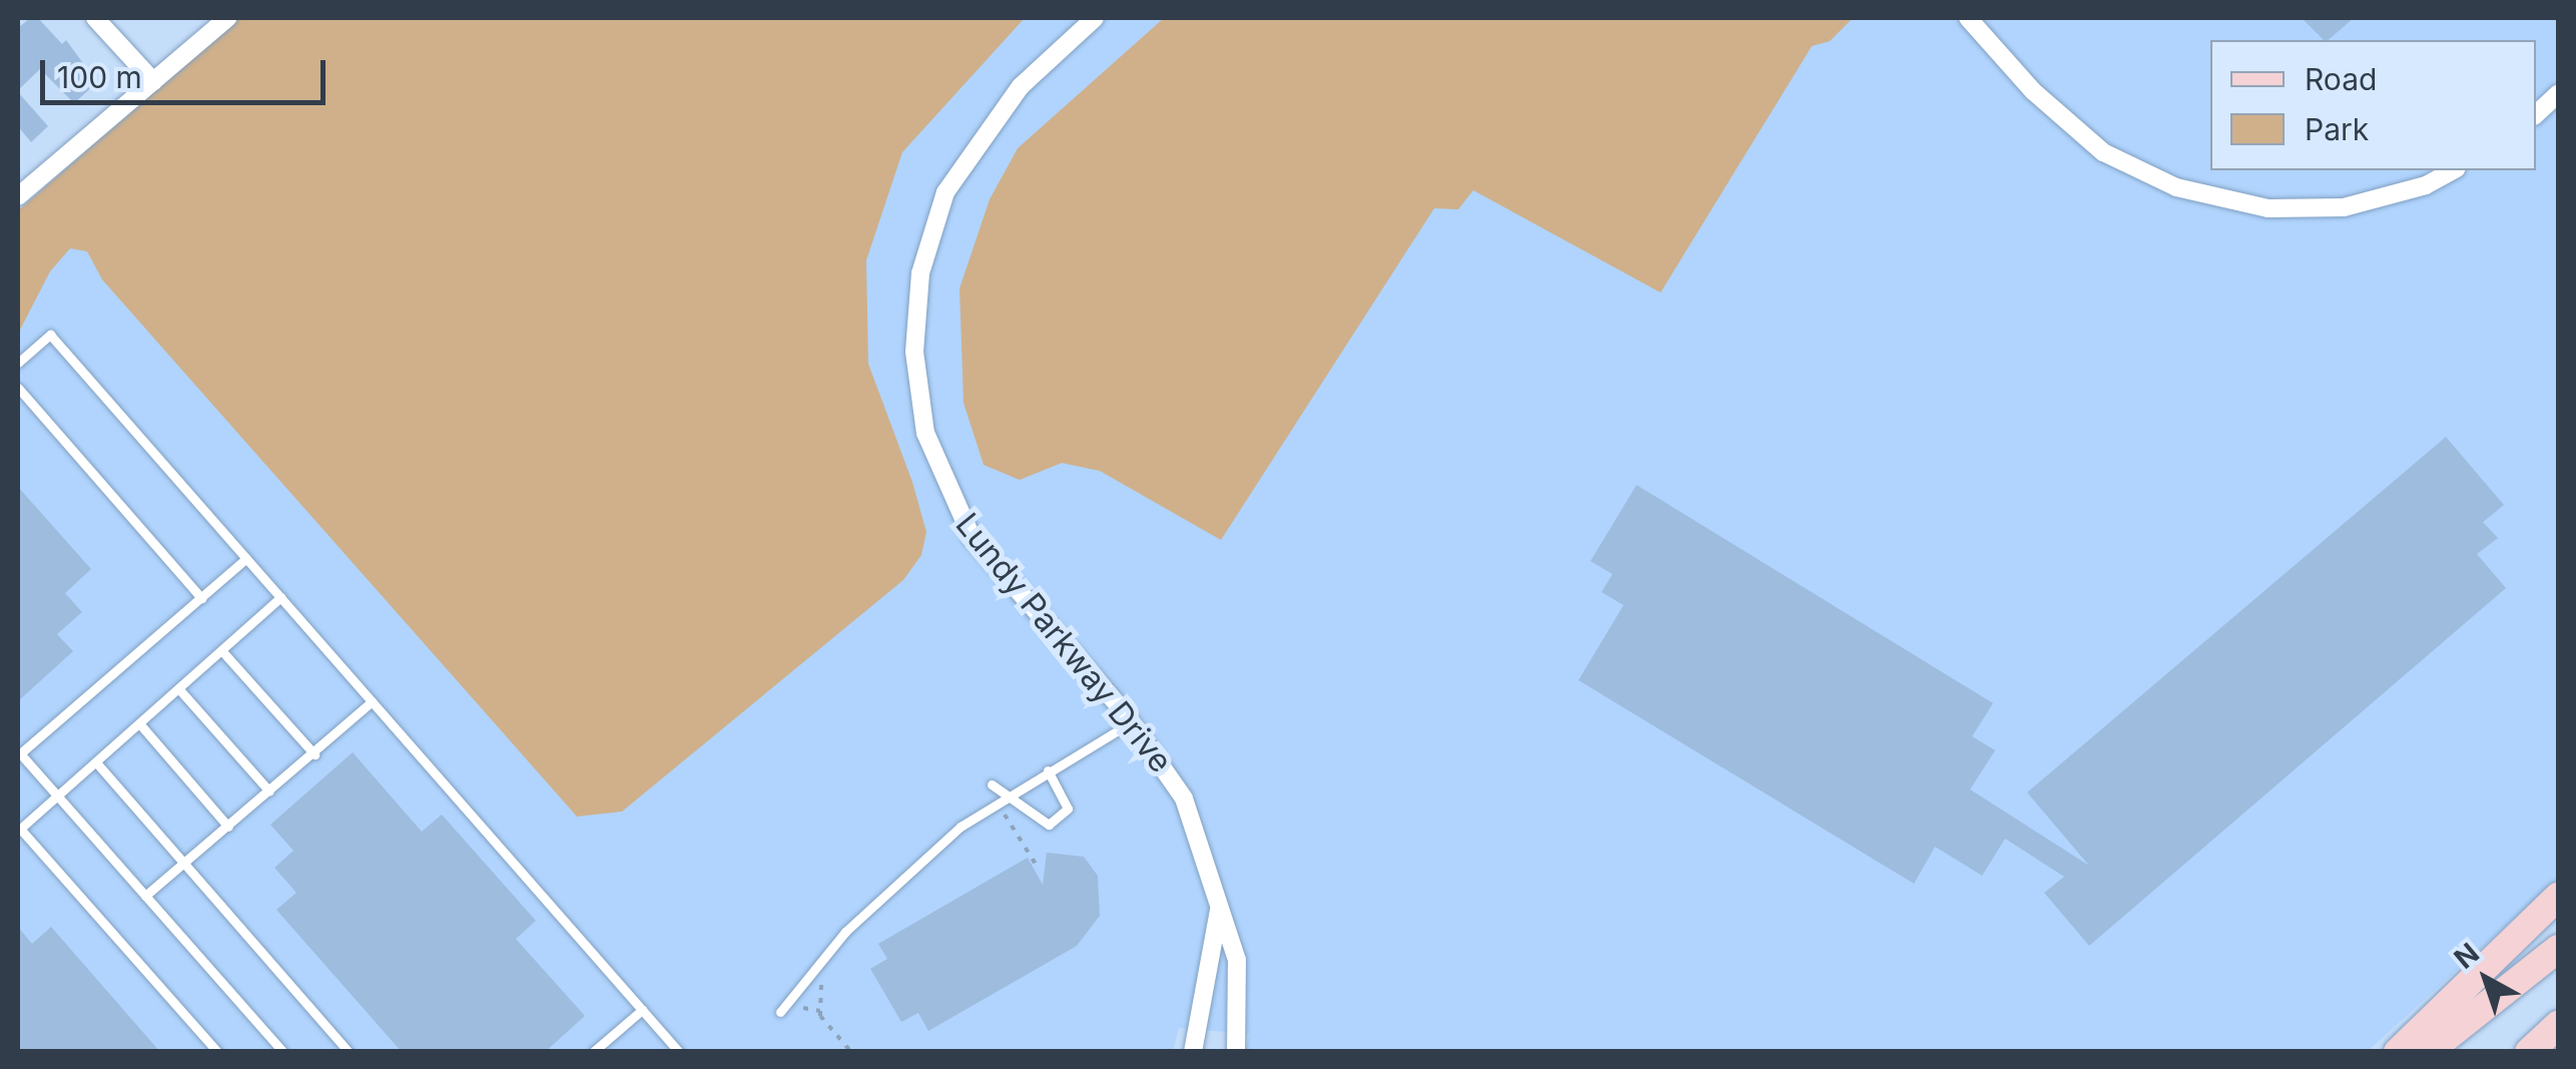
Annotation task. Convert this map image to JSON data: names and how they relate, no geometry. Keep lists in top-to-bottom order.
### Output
{
  "streets": {
    "street": ["Lundy Parkway Drive"]
  },
  "legend": ["Road", "Park"],
  "scale_bar": "100 m",
  "north": "top left"
}
